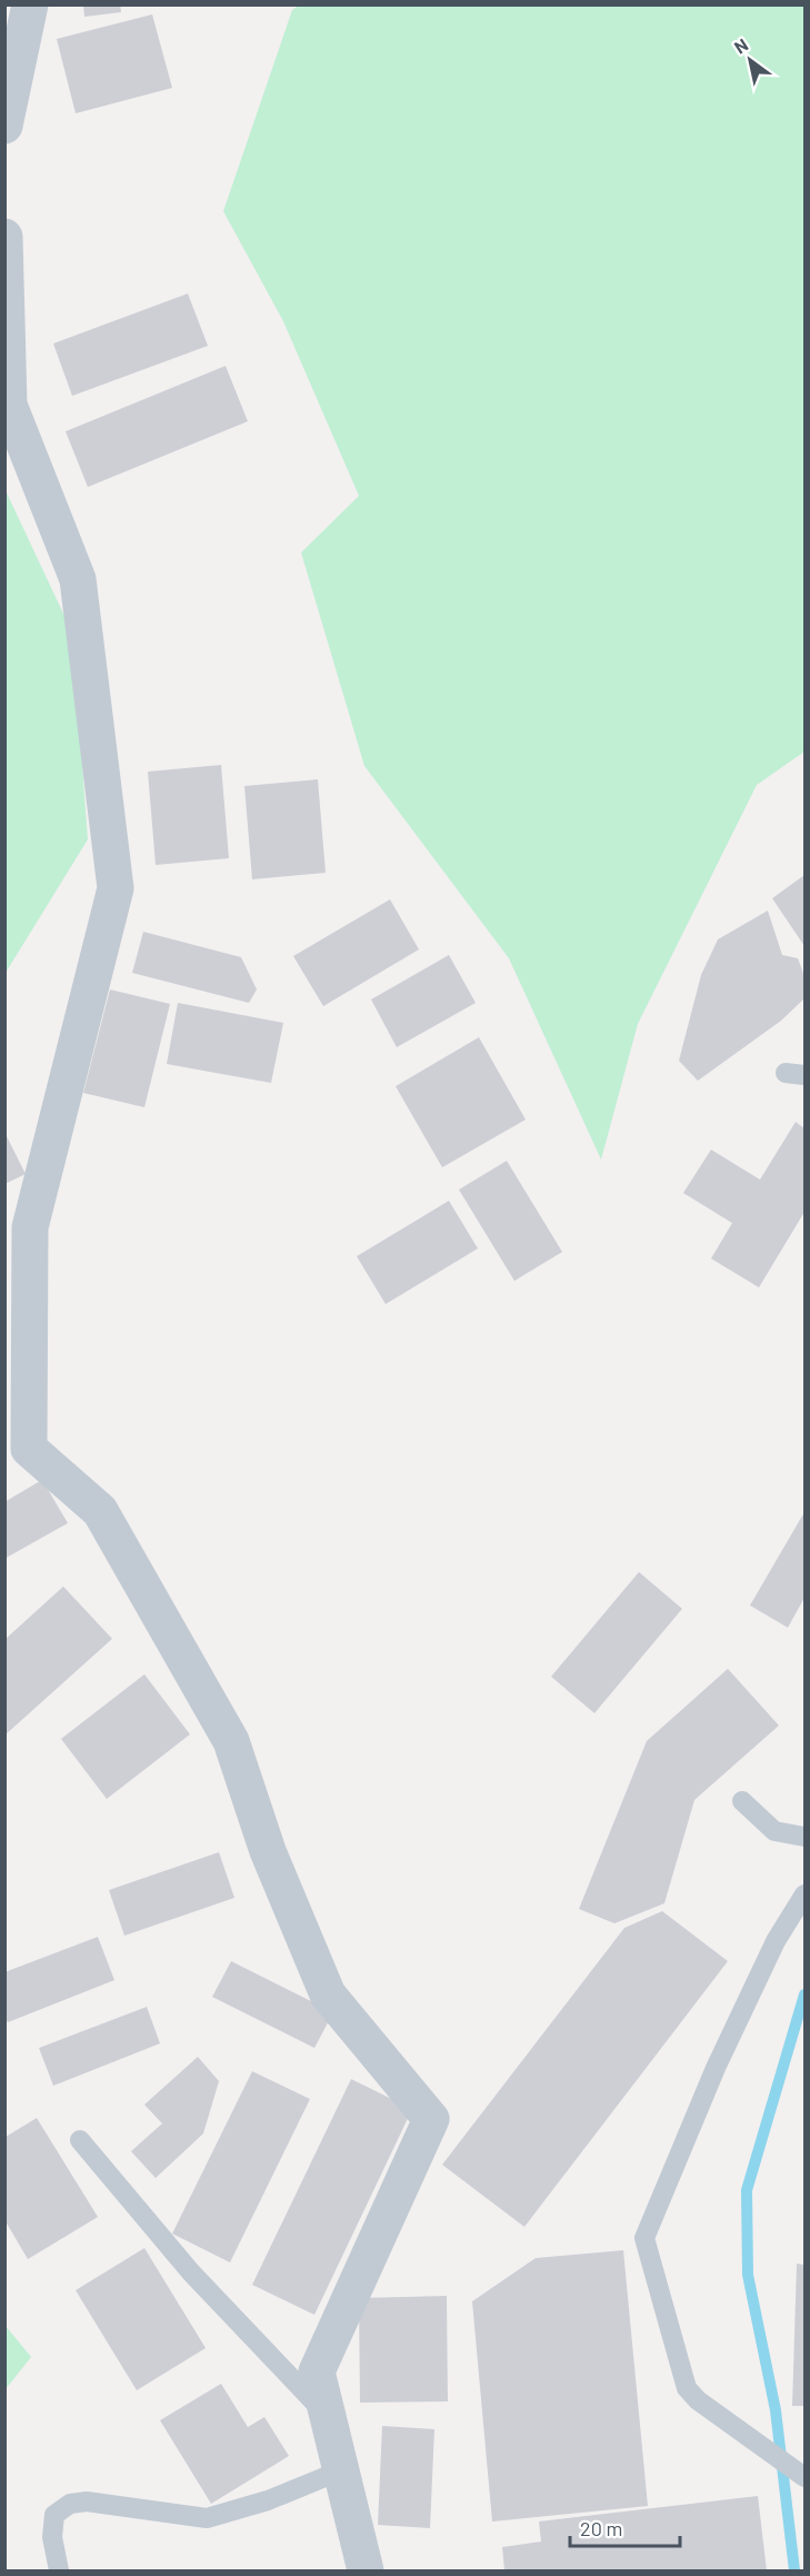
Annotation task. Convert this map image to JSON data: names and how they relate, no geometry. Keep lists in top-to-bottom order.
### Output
{
  "scale_bar": "20 m",
  "north": "top left"
}
